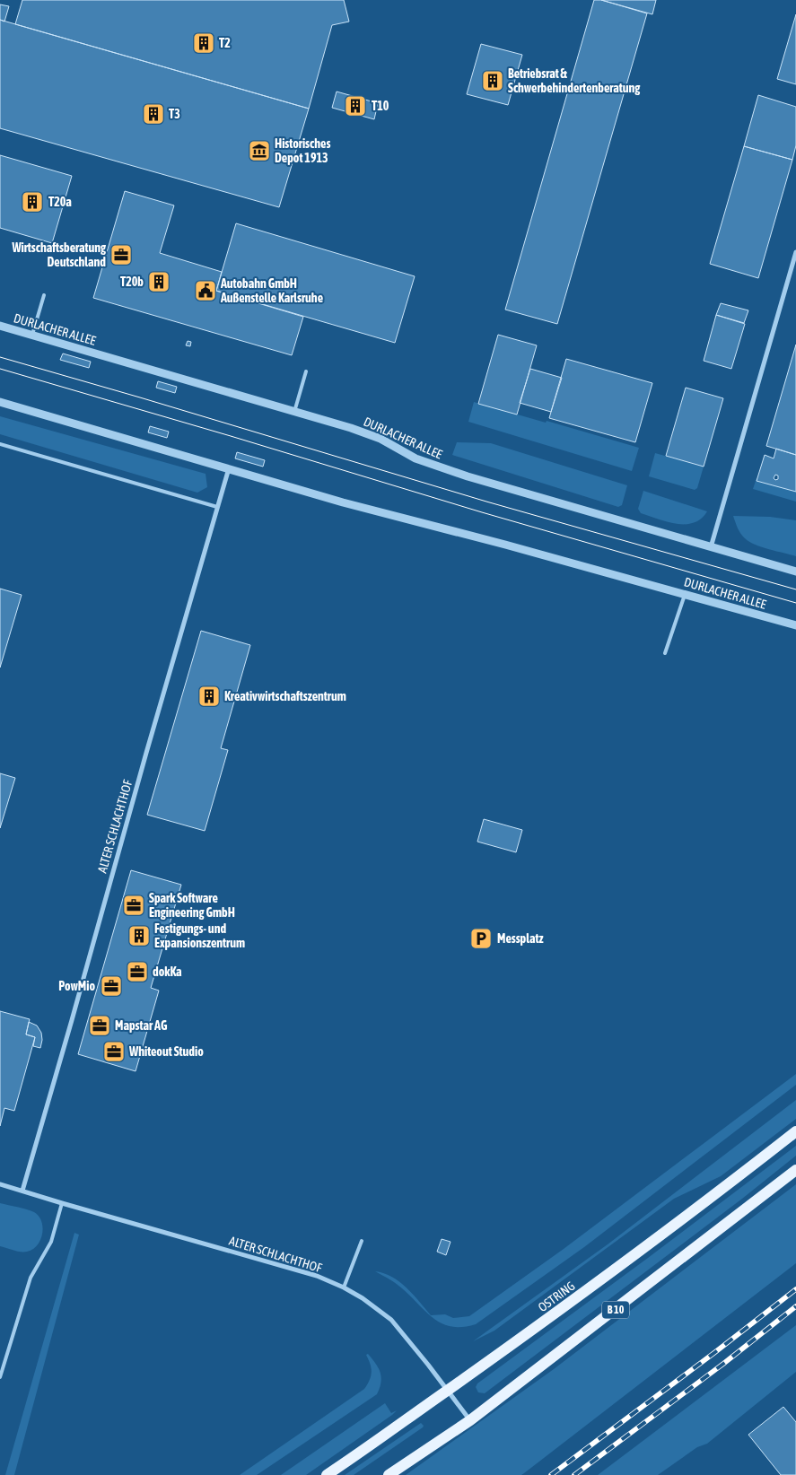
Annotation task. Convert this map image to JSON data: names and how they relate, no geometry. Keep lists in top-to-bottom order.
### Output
{
  "streets": {
    "main road": ["OSTRING", "B 10"],
    "street": ["DURLACHER ALLEE", "ALTER SCHLACHTHOF"]
  },
  "crossings": [
    ["DURLACHER ALLEE", "ALTER SCHLACHTHOF"],
    ["ALTER SCHLACHTHOF", "OSTRING"],
    ["ALTER SCHLACHTHOF", "B 10"]
  ],
  "places": {
    "building": [
      "T2",
      "Betriebsrat & Schwerbehindertenberatung",
      "T10",
      "T3",
      "T20a",
      "T20b",
      "Kreativwirtschaftszentrum",
      "Festigungs- und Expansionszentrum"
    ],
    "museum": ["Historisches Depot 1913"],
    "office": [
      "Wirtschaftsberatung Deutschland",
      "Spark Software Engineering GmbH",
      "dokKa",
      "PowMio",
      "Mapstar AG",
      "Whiteout Studio"
    ],
    "public building": ["Autobahn GmbH Außenstelle Karlsruhe"],
    "parking": ["Messplatz"]
  }
}
